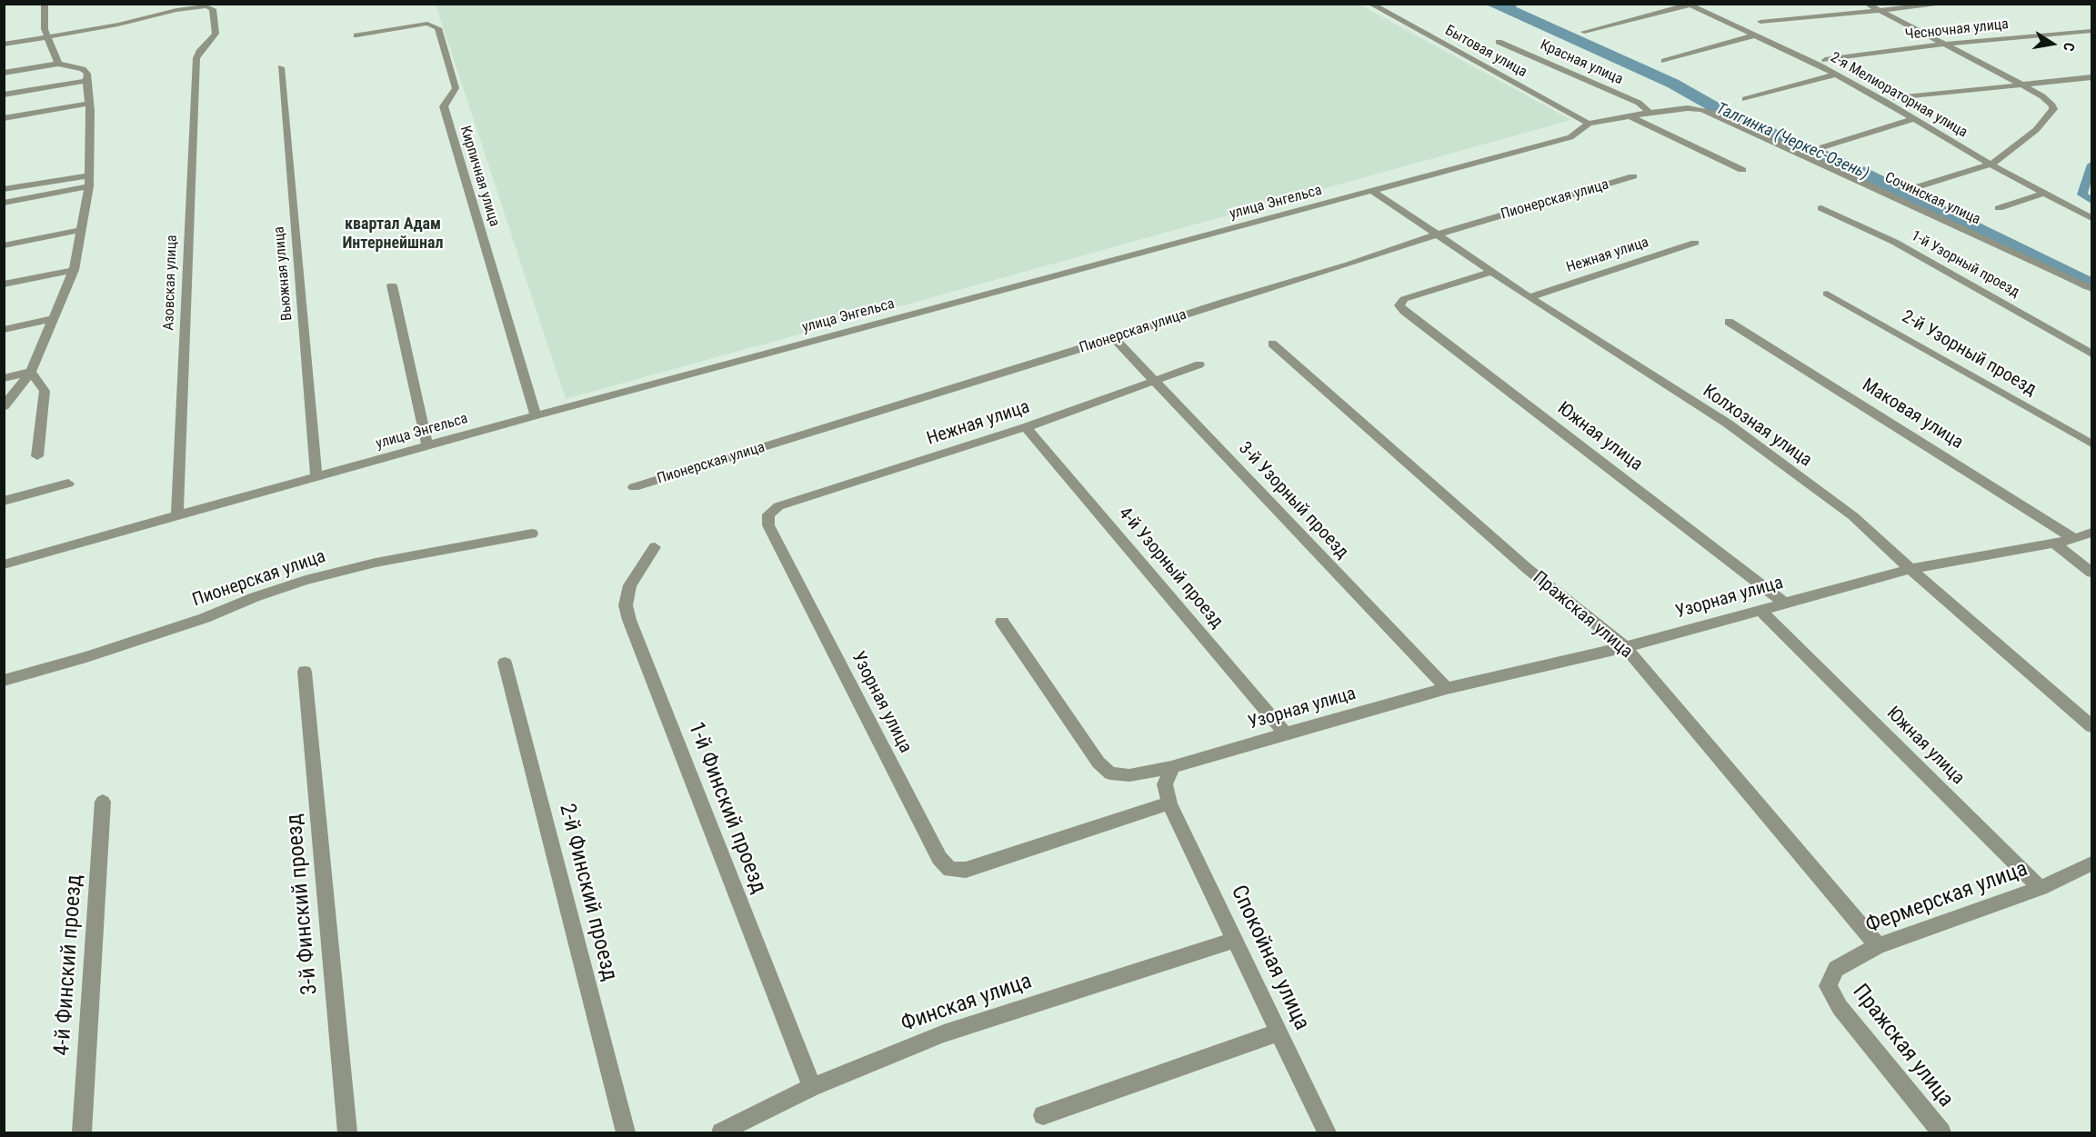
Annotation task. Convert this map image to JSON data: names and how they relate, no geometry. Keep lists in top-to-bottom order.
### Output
{
  "streets": {
    "street": [
      "Чесночная улица",
      "Бытовая улица",
      "Красная улица",
      "2-я Мелиораторная улица",
      "Кирпичная улица",
      "Сочинская улица",
      "Пионерская улица",
      "улица Энгельса",
      "Нежная улица",
      "1-й Узорный проезд",
      "Вьюжная улица",
      "Азовская улица",
      "2-й Узорный проезд",
      "Маковая улица",
      "Колхозная улица",
      "Южная улица",
      "3-й Узорный проезд",
      "4-й Узорный проезд",
      "Узорная улица",
      "Пражская улица",
      "1-й Финский проезд",
      "2-й Финский проезд",
      "Фермерская улица",
      "3-й Финский проезд",
      "Спокойная улица",
      "4-й Финский проезд",
      "Финская улица"
    ]
  },
  "crossings": [
    ["Бытовая улица", "улица Энгельса"],
    ["Красная улица", "улица Энгельса"],
    ["Кирпичная улица", "улица Энгельса"],
    ["Сочинская улица", "улица Энгельса"],
    ["Пионерская улица", "Колхозная улица"],
    ["Пионерская улица", "3-й Узорный проезд"],
    ["улица Энгельса", "Вьюжная улица"],
    ["улица Энгельса", "Азовская улица"],
    ["улица Энгельса", "Колхозная улица"],
    ["Нежная улица", "Колхозная улица"],
    ["Нежная улица", "3-й Узорный проезд"],
    ["Нежная улица", "4-й Узорный проезд"],
    ["Нежная улица", "Узорная улица"],
    ["Маковая улица", "Узорная улица"],
    ["Колхозная улица", "Южная улица"],
    ["Колхозная улица", "Узорная улица"],
    ["Южная улица", "Узорная улица"],
    ["Южная улица", "Фермерская улица"],
    ["3-й Узорный проезд", "Узорная улица"],
    ["4-й Узорный проезд", "Узорная улица"],
    ["Узорная улица", "Пражская улица"],
    ["Узорная улица", "Спокойная улица"],
    ["Пражская улица", "Фермерская улица"],
    ["1-й Финский проезд", "Финская улица"],
    ["Спокойная улица", "Финская улица"]
  ],
  "districts": ["квартал Адам Интернейшнал"],
  "water": ["Талгинка (Черкес-Озень)"],
  "north": "right"
}
